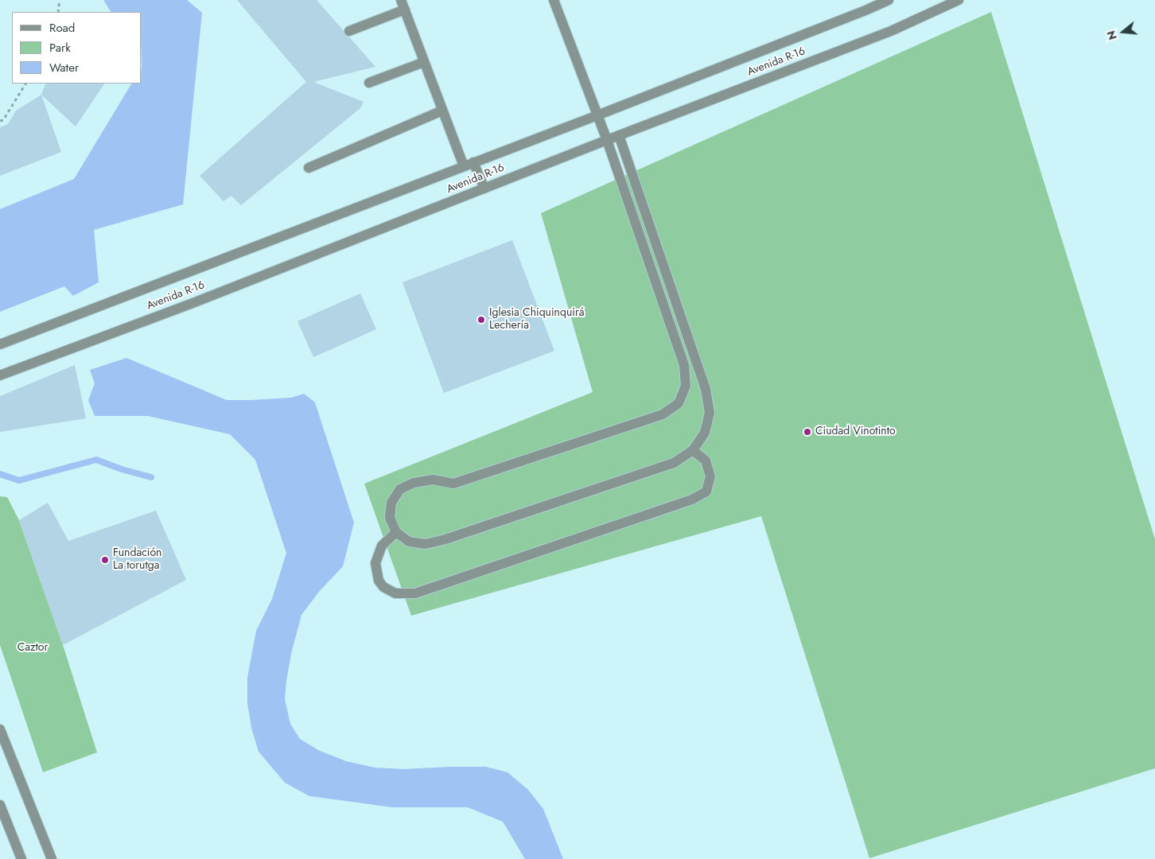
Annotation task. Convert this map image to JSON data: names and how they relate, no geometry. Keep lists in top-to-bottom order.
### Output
{
  "streets": {
    "street": ["Avenida R-16"]
  },
  "parks": ["Caztor"],
  "places": ["Iglesia Chiquinquirá Lechería", "Ciudad Vinotinto", "Fundación La torutga"],
  "legend": ["Road", "Park", "Water"],
  "north": "left"
}
